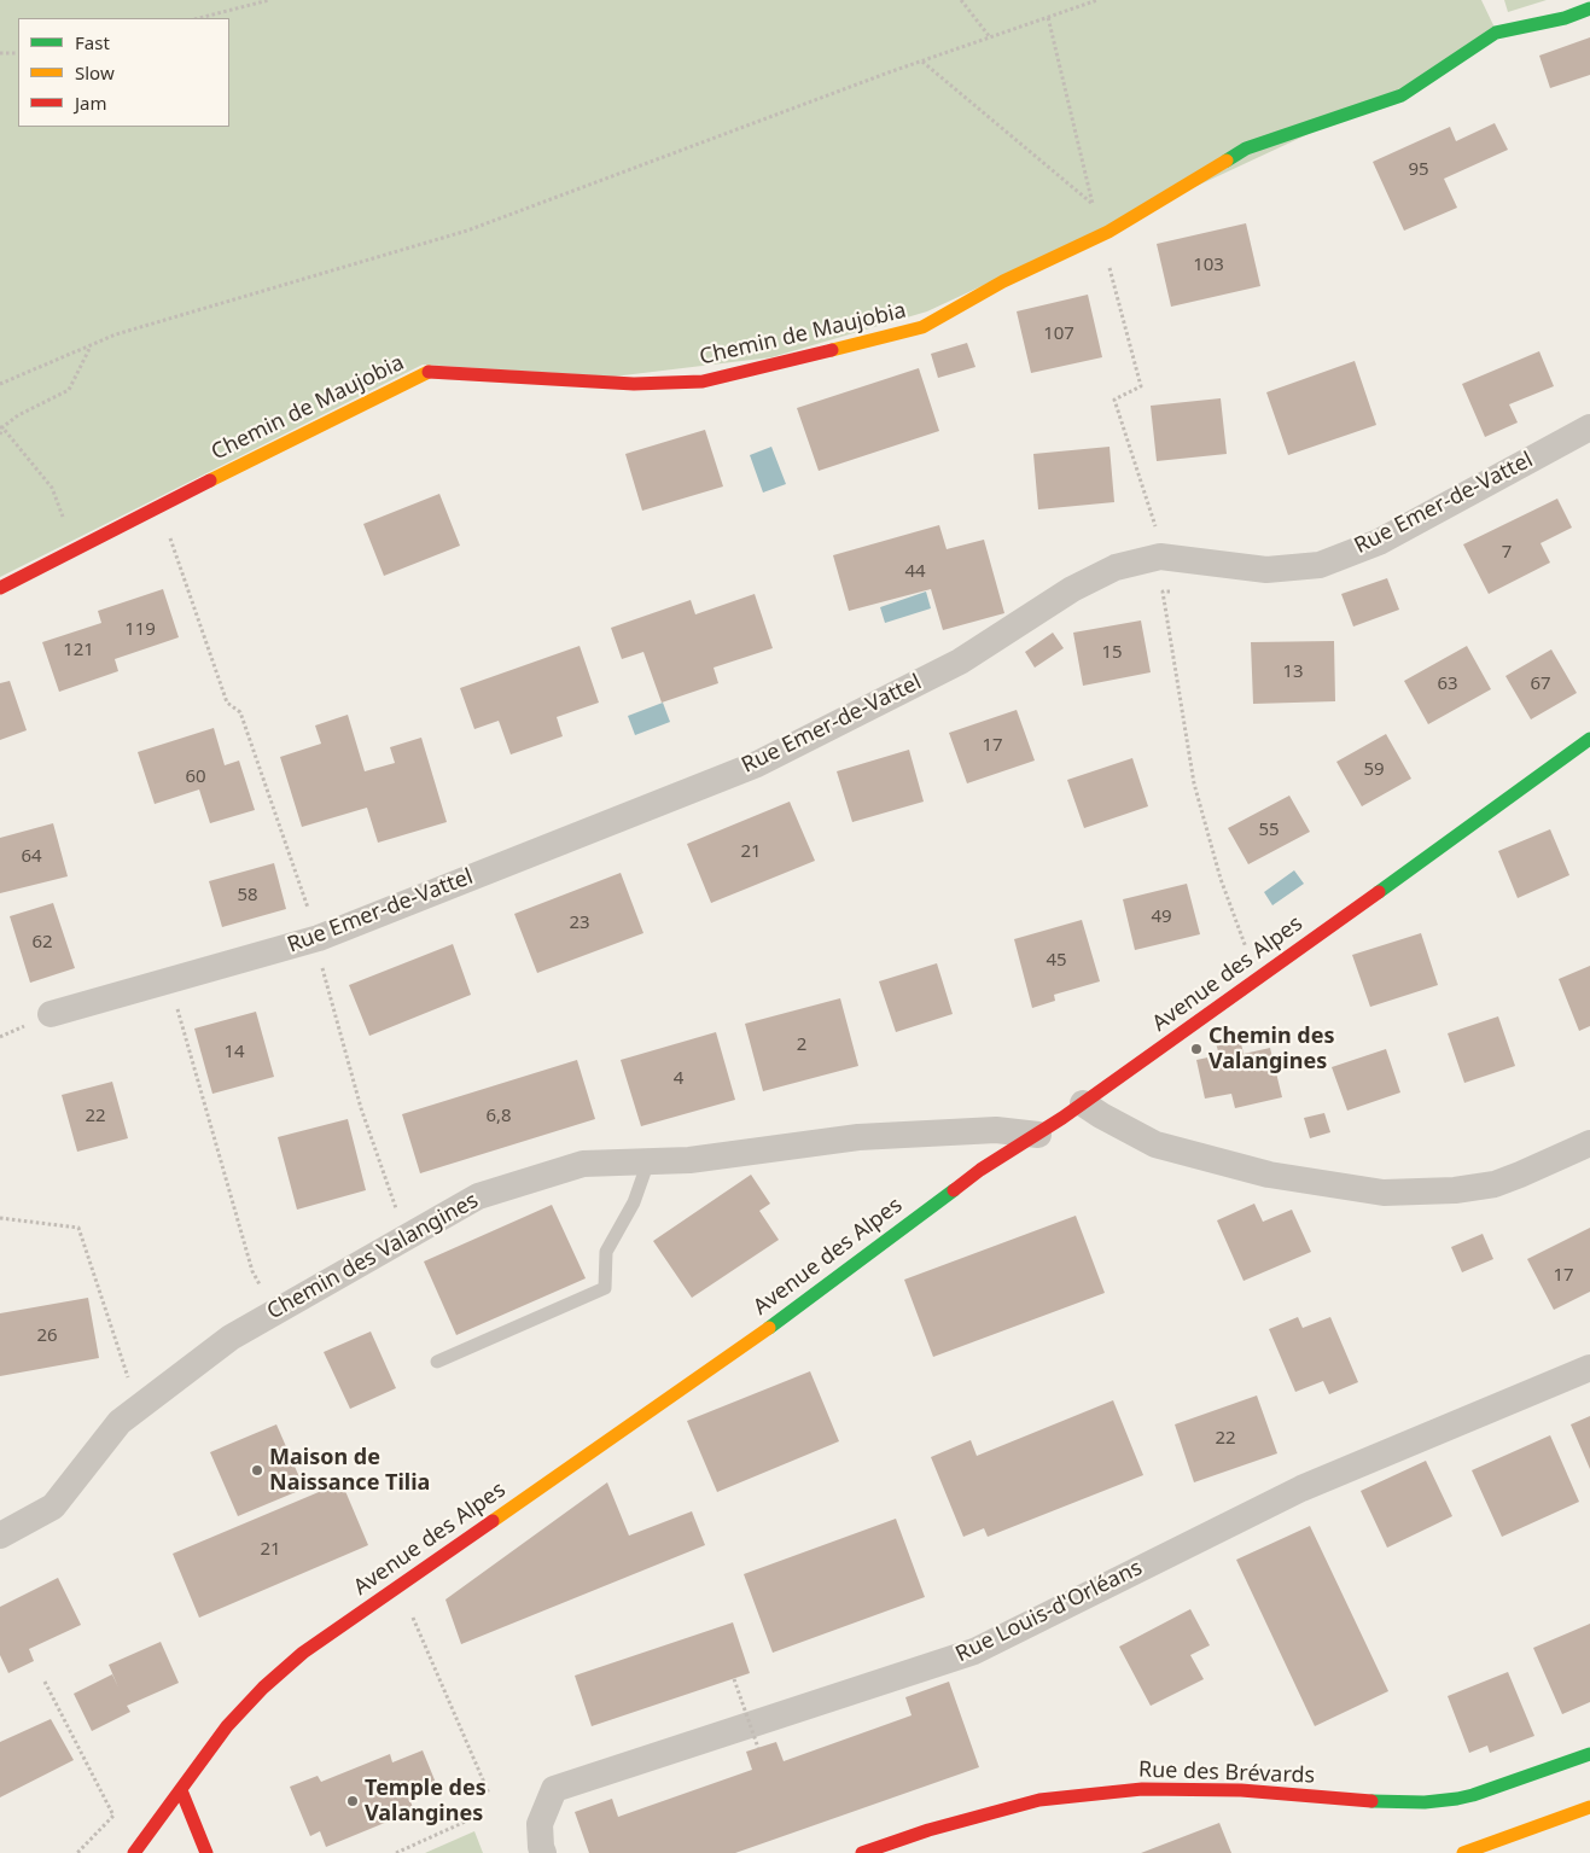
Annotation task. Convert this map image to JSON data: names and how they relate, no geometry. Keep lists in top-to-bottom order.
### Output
{
  "streets": {
    "main road": ["Chemin de Maujobia", "Avenue des Alpes", "Rue des Brévards"],
    "street": ["Rue Emer-de-Vattel", "Chemin des Valangines", "Rue Louis-d'Orléans"]
  },
  "crossings": [
    ["Avenue des Alpes", "Chemin des Valangines"]
  ],
  "places": ["Chemin des Valangines", "Maison de Naissance Tilia", "Temple des Valangines"],
  "house_numbers": [
    "95",
    "103",
    "107",
    "7",
    "44",
    "119",
    "121",
    "15",
    "13",
    "63",
    "67",
    "17",
    "59",
    "60",
    "55",
    "21",
    "64",
    "58",
    "49",
    "23",
    "62",
    "45",
    "2",
    "14",
    "4",
    "22",
    "6,8",
    "17",
    "26",
    "22",
    "21"
  ],
  "legend": ["Fast", "Slow", "Jam"]
}
